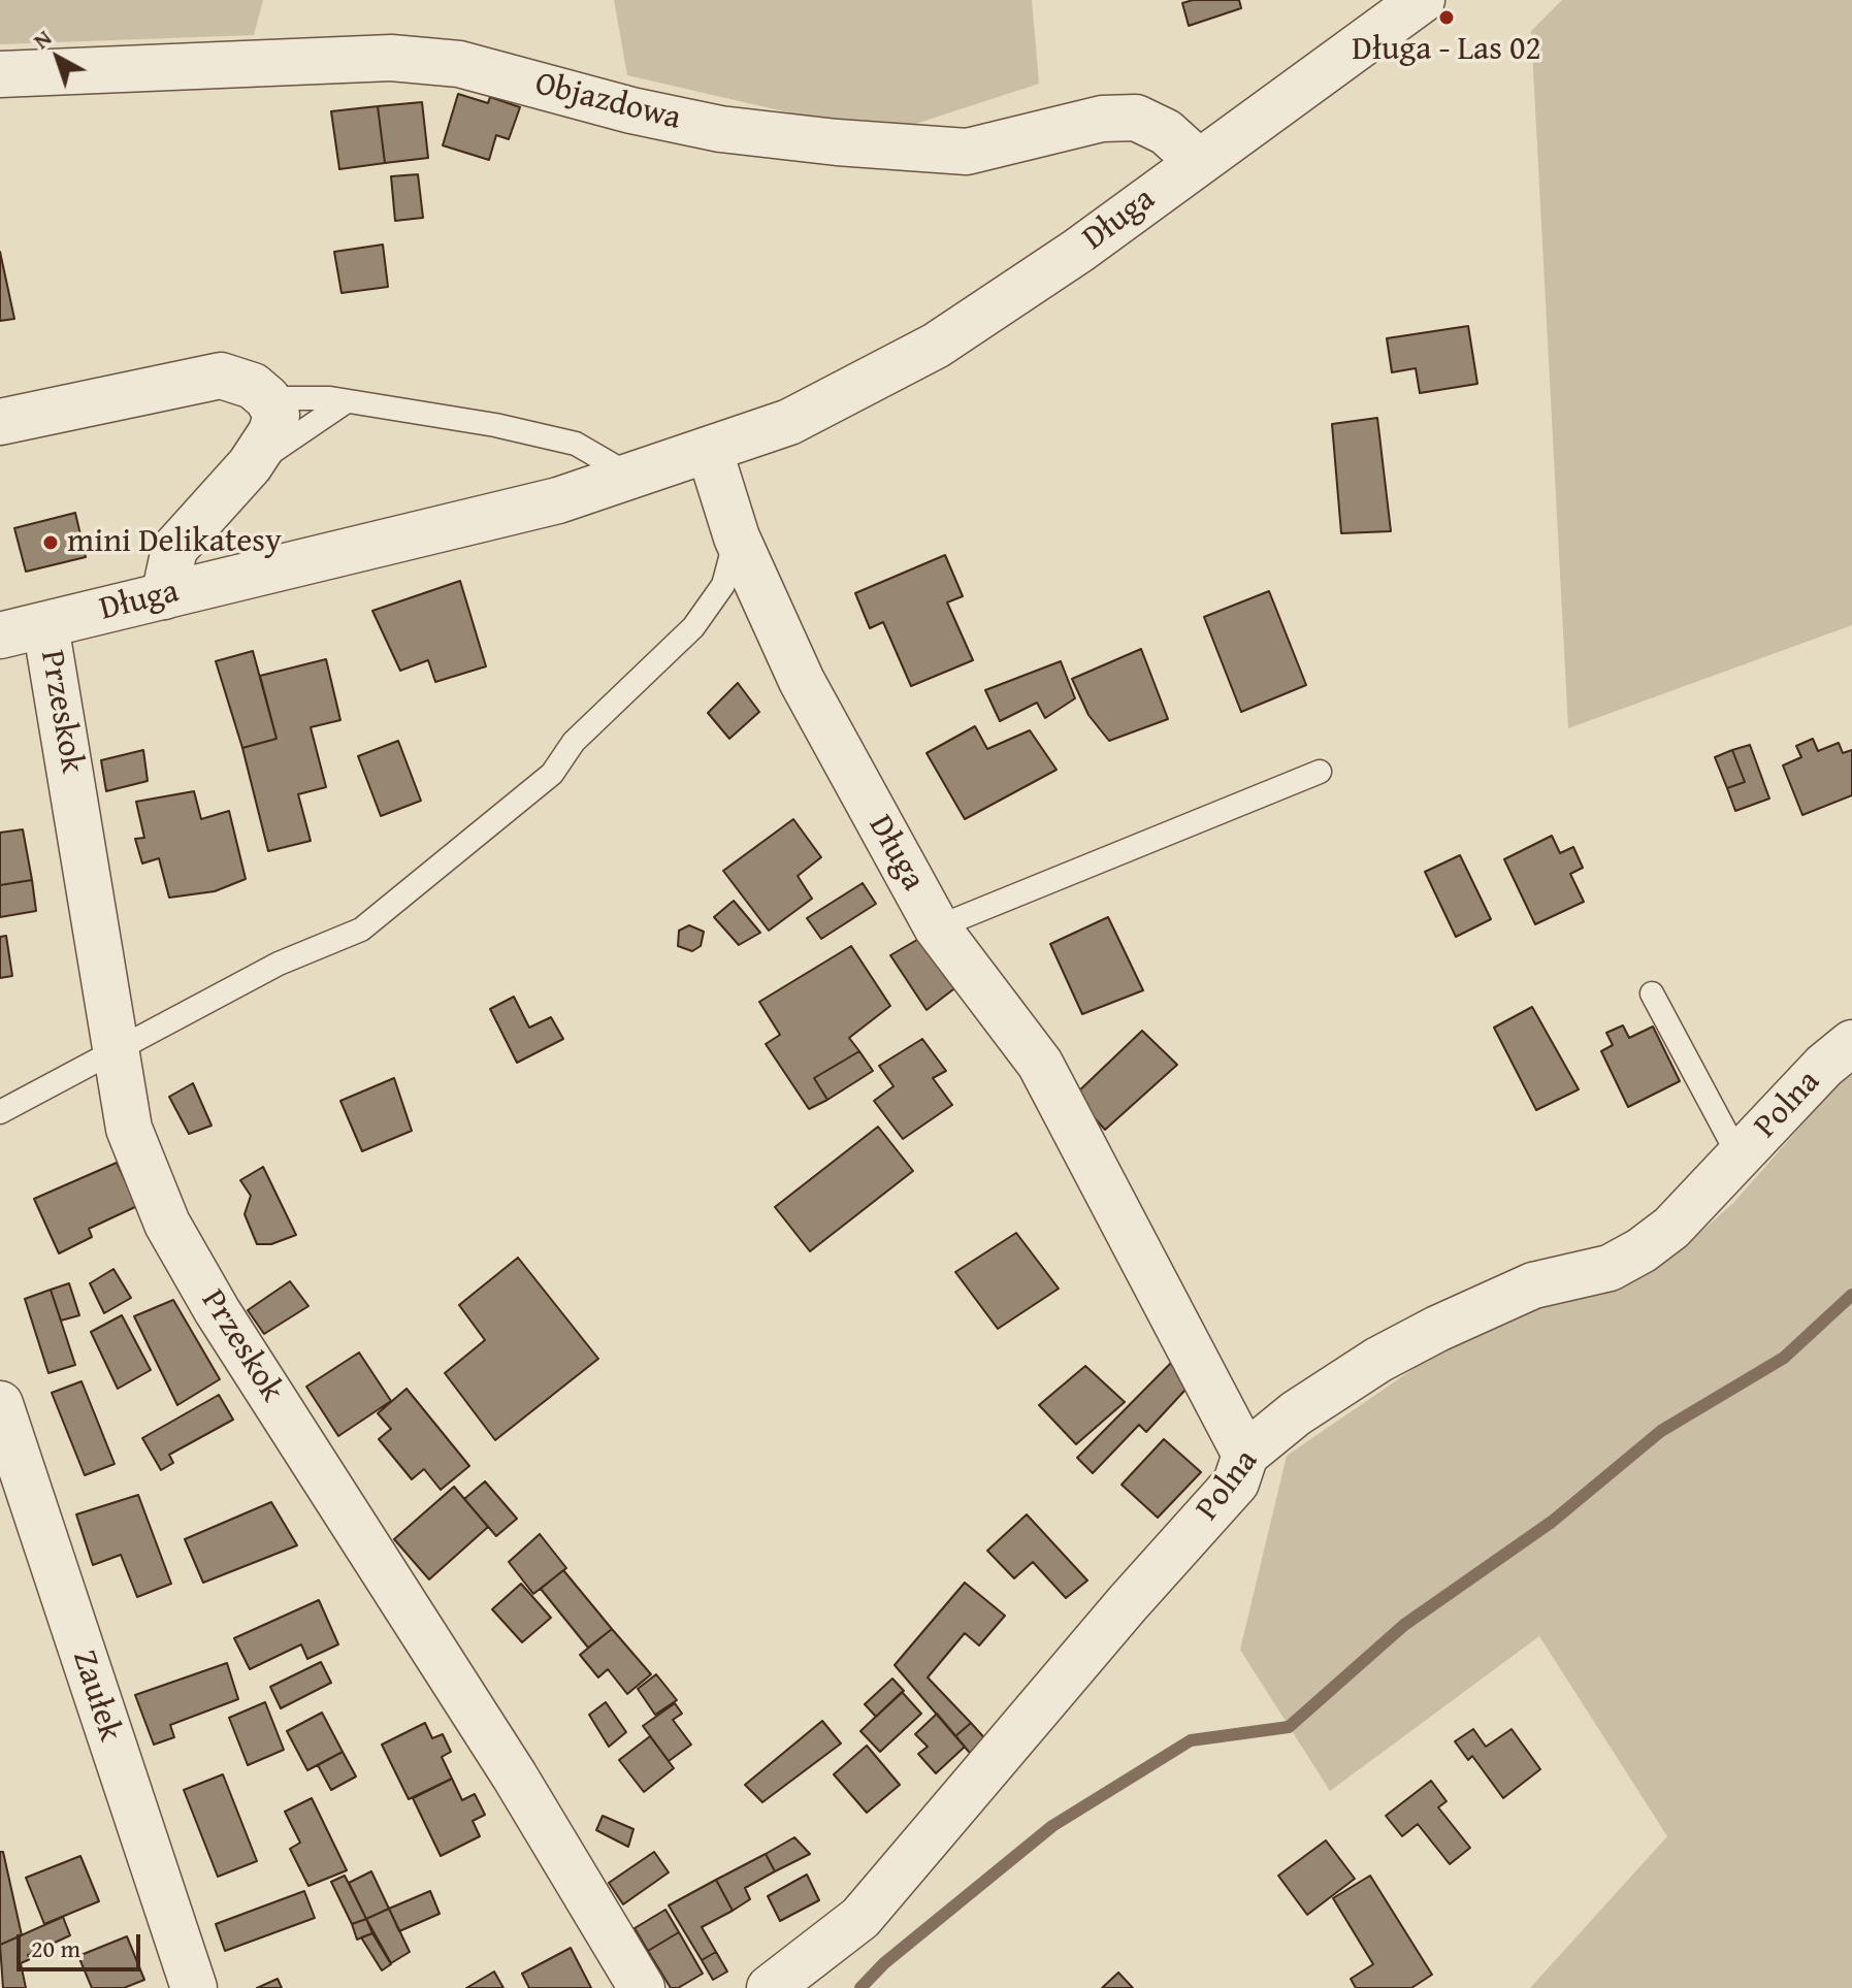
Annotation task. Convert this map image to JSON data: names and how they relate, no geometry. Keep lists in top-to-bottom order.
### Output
{
  "streets": {
    "street": [
      "Objazdowa",
      "Długa",
      "Przeskok",
      "Polna",
      "Zaułek"
    ]
  },
  "crossings": [
    ["Objazdowa", "Długa"],
    ["Długa", "Przeskok"],
    ["Długa", "Polna"]
  ],
  "places": ["Długa - Las 02", "mini Delikatesy"],
  "scale_bar": "20 m",
  "north": "top left"
}
